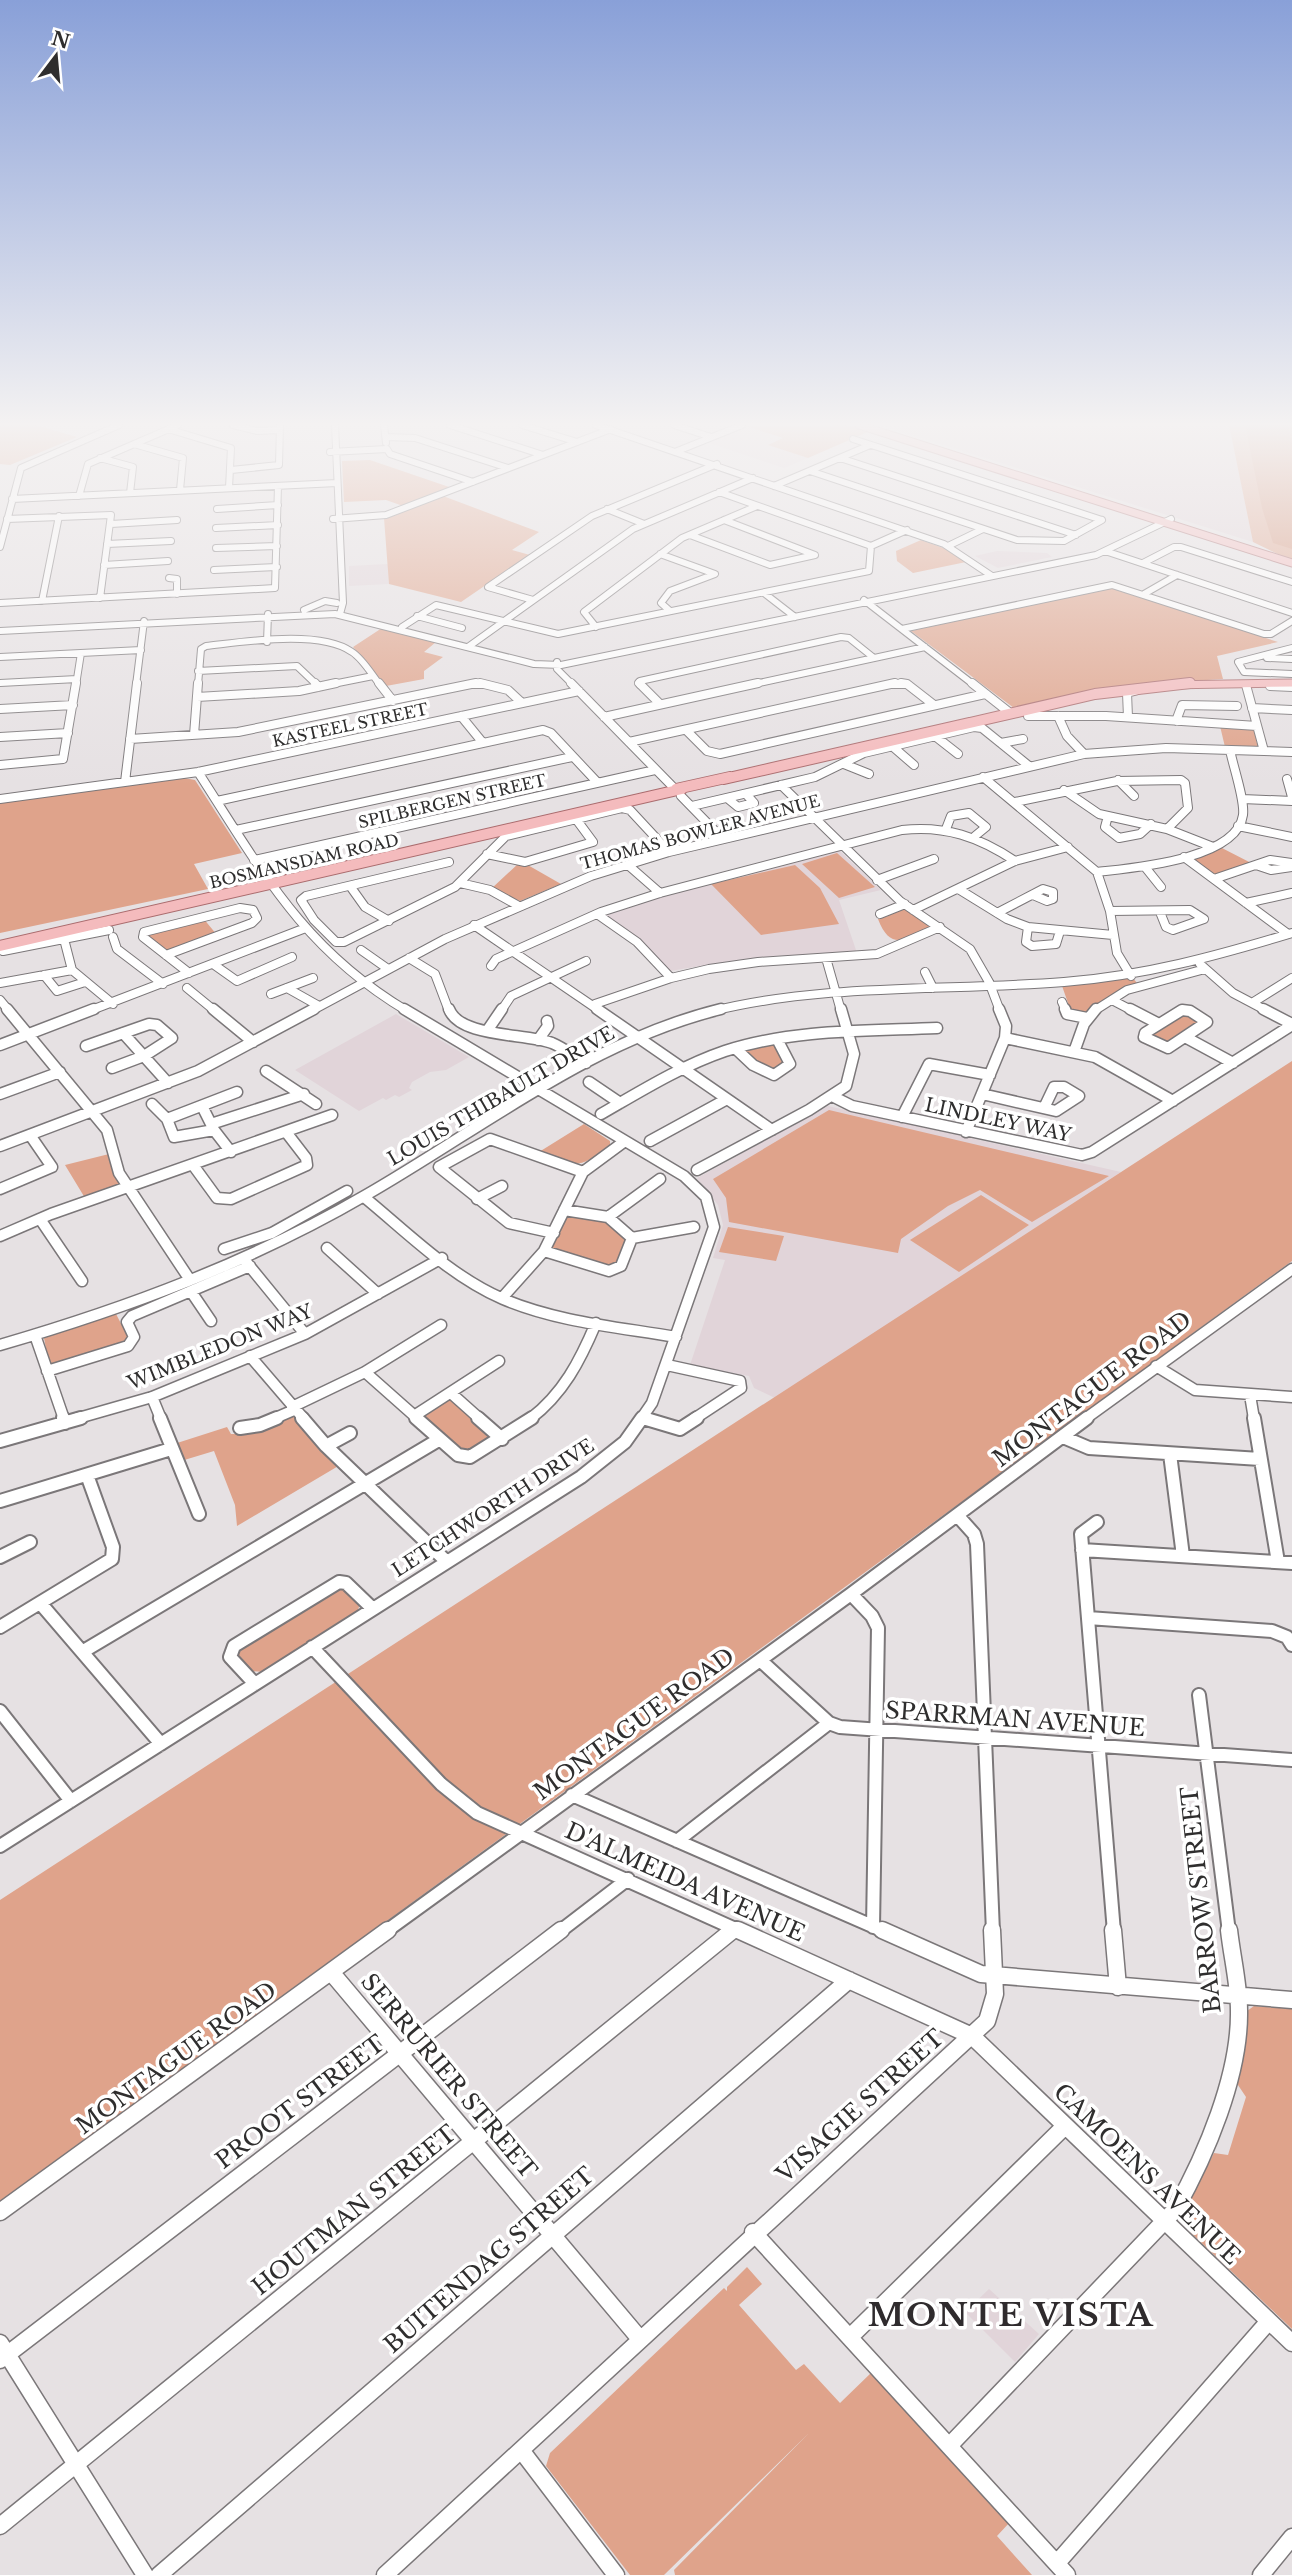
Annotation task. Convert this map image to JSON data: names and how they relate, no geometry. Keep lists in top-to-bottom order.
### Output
{
  "streets": {
    "main road": ["BOSMANSDAM ROAD"],
    "street": [
      "KASTEEL STREET",
      "SPILBERGEN STREET",
      "THOMAS BOWLER AVENUE",
      "LOUIS THIBAULT DRIVE",
      "LINDLEY WAY",
      "WIMBLEDON WAY",
      "MONTAGUE ROAD",
      "LETCHWORTH DRIVE",
      "SPARRMAN AVENUE",
      "D'ALMEIDA AVENUE",
      "BARROW STREET",
      "SERRURIER STREET",
      "PROOT STREET",
      "VISAGIE STREET",
      "CAMOENS AVENUE",
      "HOUTMAN STREET",
      "BUITENDAG STREET"
    ]
  },
  "crossings": [
    ["KASTEEL STREET", "LETCHWORTH DRIVE"],
    ["SPILBERGEN STREET", "LETCHWORTH DRIVE"],
    ["THOMAS BOWLER AVENUE", "LETCHWORTH DRIVE"],
    ["BOSMANSDAM ROAD", "LETCHWORTH DRIVE"],
    ["LOUIS THIBAULT DRIVE", "LETCHWORTH DRIVE"],
    ["MONTAGUE ROAD", "D'ALMEIDA AVENUE"],
    ["MONTAGUE ROAD", "SERRURIER STREET"],
    ["MONTAGUE ROAD", "VISAGIE STREET"],
    ["LETCHWORTH DRIVE", "D'ALMEIDA AVENUE"],
    ["SPARRMAN AVENUE", "BARROW STREET"],
    ["SPARRMAN AVENUE", "VISAGIE STREET"],
    ["D'ALMEIDA AVENUE", "BARROW STREET"],
    ["D'ALMEIDA AVENUE", "PROOT STREET"],
    ["D'ALMEIDA AVENUE", "VISAGIE STREET"],
    ["D'ALMEIDA AVENUE", "CAMOENS AVENUE"],
    ["D'ALMEIDA AVENUE", "HOUTMAN STREET"],
    ["D'ALMEIDA AVENUE", "BUITENDAG STREET"],
    ["BARROW STREET", "CAMOENS AVENUE"],
    ["SERRURIER STREET", "PROOT STREET"],
    ["SERRURIER STREET", "VISAGIE STREET"],
    ["SERRURIER STREET", "HOUTMAN STREET"],
    ["SERRURIER STREET", "BUITENDAG STREET"],
    ["VISAGIE STREET", "CAMOENS AVENUE"]
  ],
  "districts": ["MONTE VISTA"],
  "north": "top"
}
